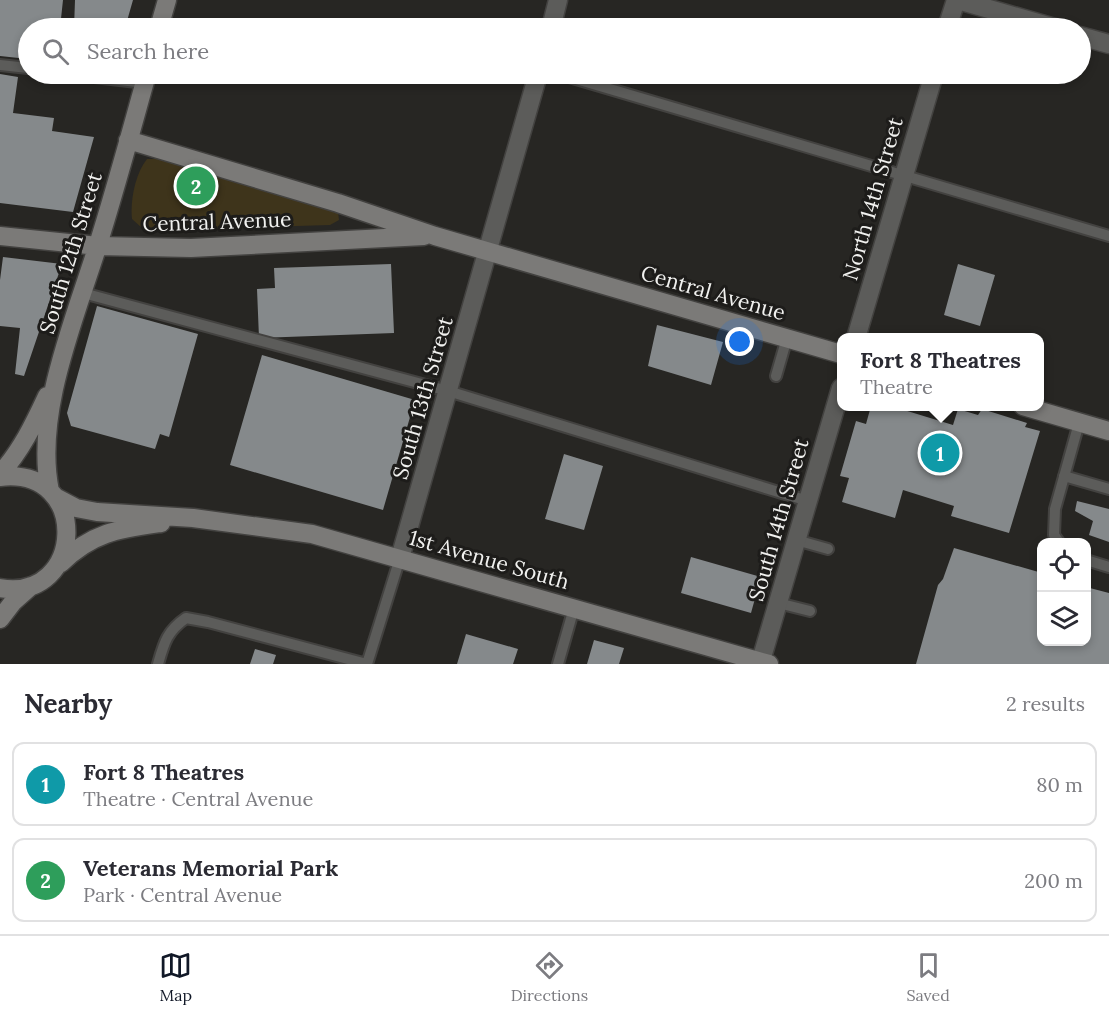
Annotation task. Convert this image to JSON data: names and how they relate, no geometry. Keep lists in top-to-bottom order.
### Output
{
  "streets": {
    "main road": ["Central Avenue", "South 12th Street", "1st Avenue South"],
    "street": ["North 14th Street", "South 13th Street", "South 14th Street"]
  },
  "crossings": [
    ["Central Avenue", "South 12th Street"],
    ["Central Avenue", "South 13th Street"],
    ["South 12th Street", "1st Avenue South"],
    ["South 13th Street", "1st Avenue South"],
    ["South 14th Street", "1st Avenue South"]
  ],
  "page": {
    "search": "Search here",
    "pins": ["2", "1"],
    "popup": ["Fort 8 Theatres", "Theatre"],
    "heading": ["Nearby", "2 results"],
    "list": [
      {
        "mark": "1",
        "name": "Fort 8 Theatres",
        "note": "Theatre · Central Avenue",
        "value": "80 m"
      },
      {
        "mark": "2",
        "name": "Veterans Memorial Park",
        "note": "Park · Central Avenue",
        "value": "200 m"
      }
    ],
    "nav": ["Map", "Directions", "Saved"]
  }
}
